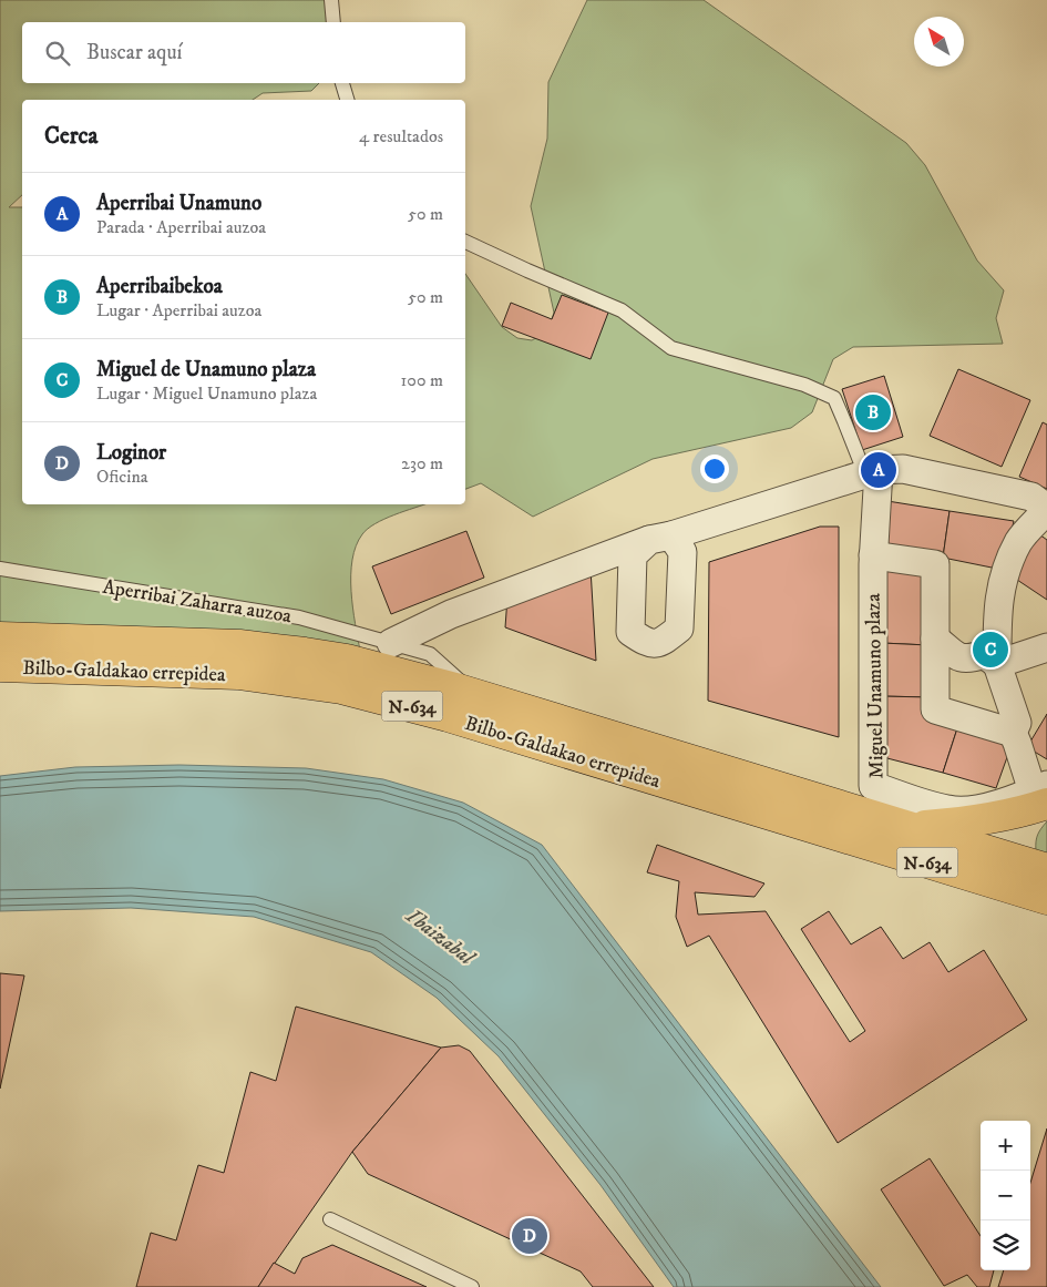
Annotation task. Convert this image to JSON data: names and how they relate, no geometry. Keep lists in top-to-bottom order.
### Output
{
  "streets": {
    "highway": ["Bilbo-Galdakao errepidea", "N-634"],
    "street": ["Miguel Unamuno plaza"],
    "lane": ["Aperribai Zaharra auzoa"]
  },
  "crossings": [
    ["Aperribai Zaharra auzoa", "Bilbo-Galdakao errepidea"]
  ],
  "water": ["Ibaizabal"],
  "north": "top left",
  "page": {
    "search": "Buscar aquí",
    "heading": ["Cerca", "4 resultados"],
    "list": [
      {
        "mark": "A",
        "name": "Aperribai Unamuno",
        "note": "Parada · Aperribai auzoa",
        "value": "50 m"
      },
      {
        "mark": "B",
        "name": "Aperribaibekoa",
        "note": "Lugar · Aperribai auzoa",
        "value": "50 m"
      },
      {
        "mark": "C",
        "name": "Miguel de Unamuno plaza",
        "note": "Lugar · Miguel Unamuno plaza",
        "value": "100 m"
      },
      {
        "mark": "D",
        "name": "Loginor",
        "note": "Oficina",
        "value": "230 m"
      }
    ],
    "pins": [
      "B",
      "A",
      "C",
      "D"
    ],
    "map_buttons": ["+", "−"]
  }
}
